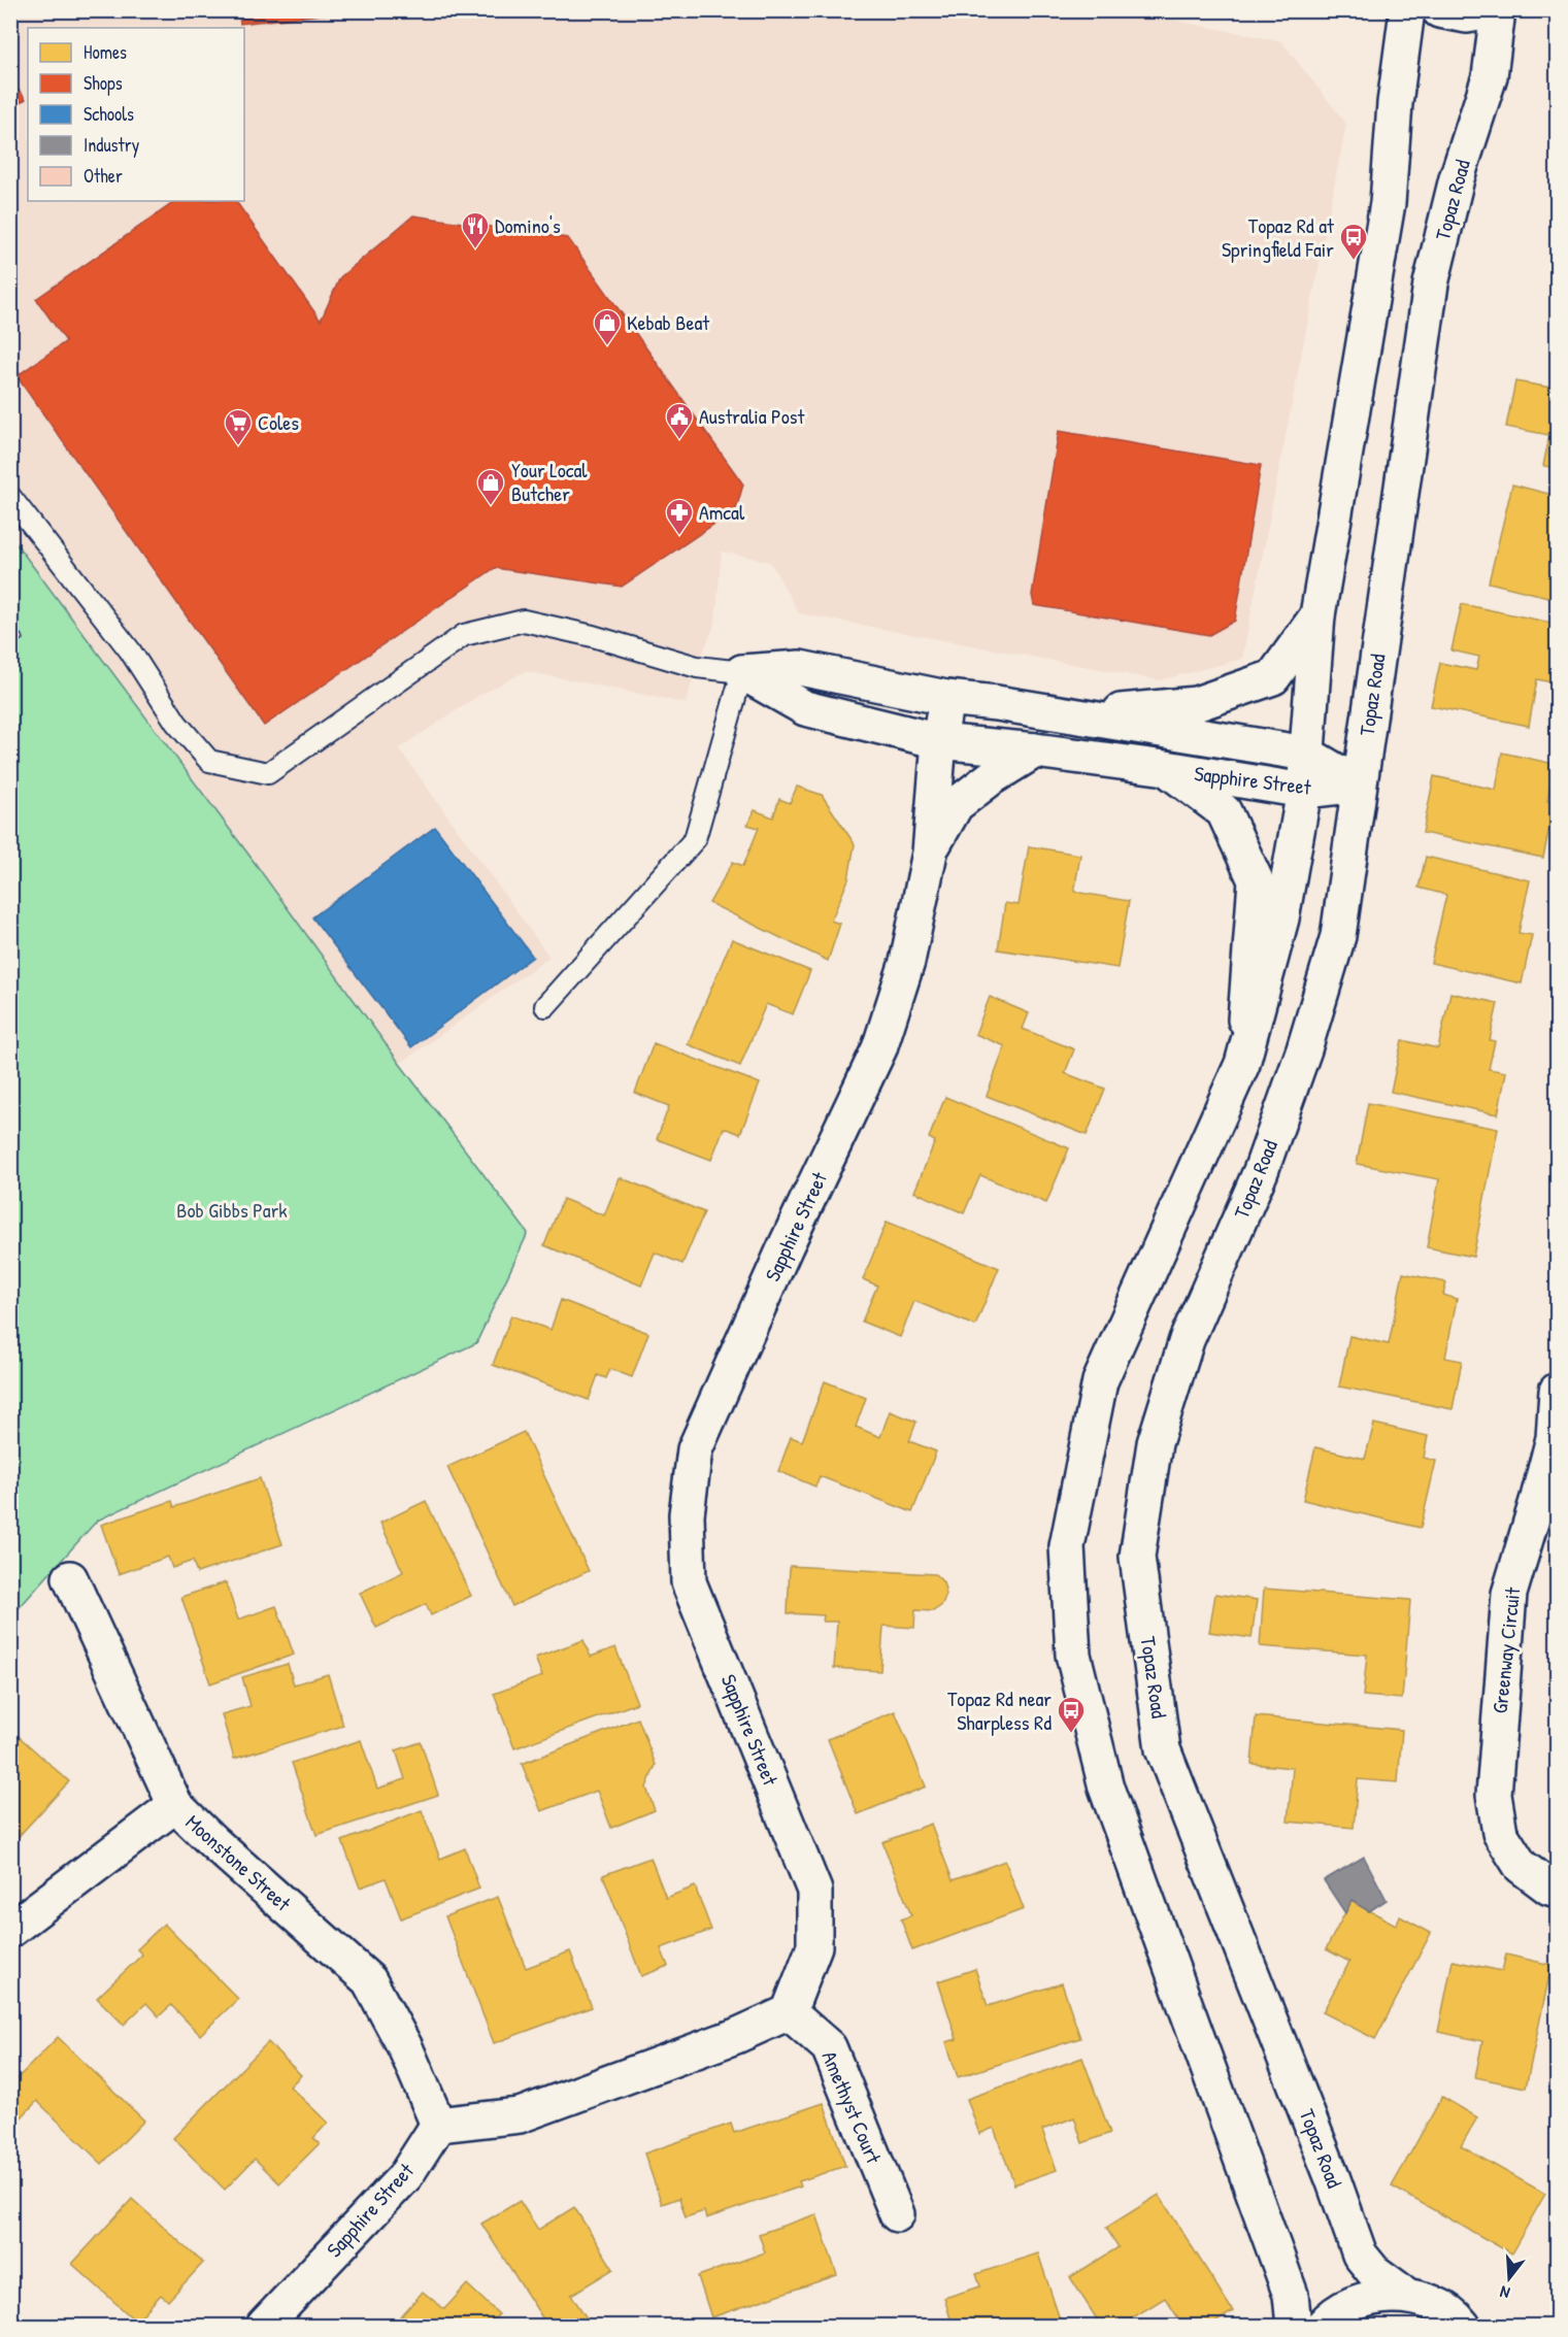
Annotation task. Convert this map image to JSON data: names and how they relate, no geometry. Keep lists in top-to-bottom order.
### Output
{
  "streets": {
    "street": [
      "Topaz Road",
      "Sapphire Street",
      "Greenway Circuit",
      "Moonstone Street",
      "Amethyst Court"
    ]
  },
  "crossings": [
    ["Topaz Road", "Sapphire Street"],
    ["Sapphire Street", "Moonstone Street"],
    ["Sapphire Street", "Amethyst Court"]
  ],
  "parks": ["Bob Gibbs Park"],
  "places": {
    "restaurant": ["Domino's"],
    "bus stop": ["Topaz Rd at Springfield Fair", "Topaz Rd near Sharpless Rd"],
    "shop": ["Kebab Beat", "Your Local Butcher"],
    "public building": ["Australia Post"],
    "supermarket": ["Coles"],
    "pharmacy": ["Amcal"]
  },
  "legend": [
    "Homes",
    "Shops",
    "Schools",
    "Industry",
    "Other"
  ],
  "north": "bottom"
}
